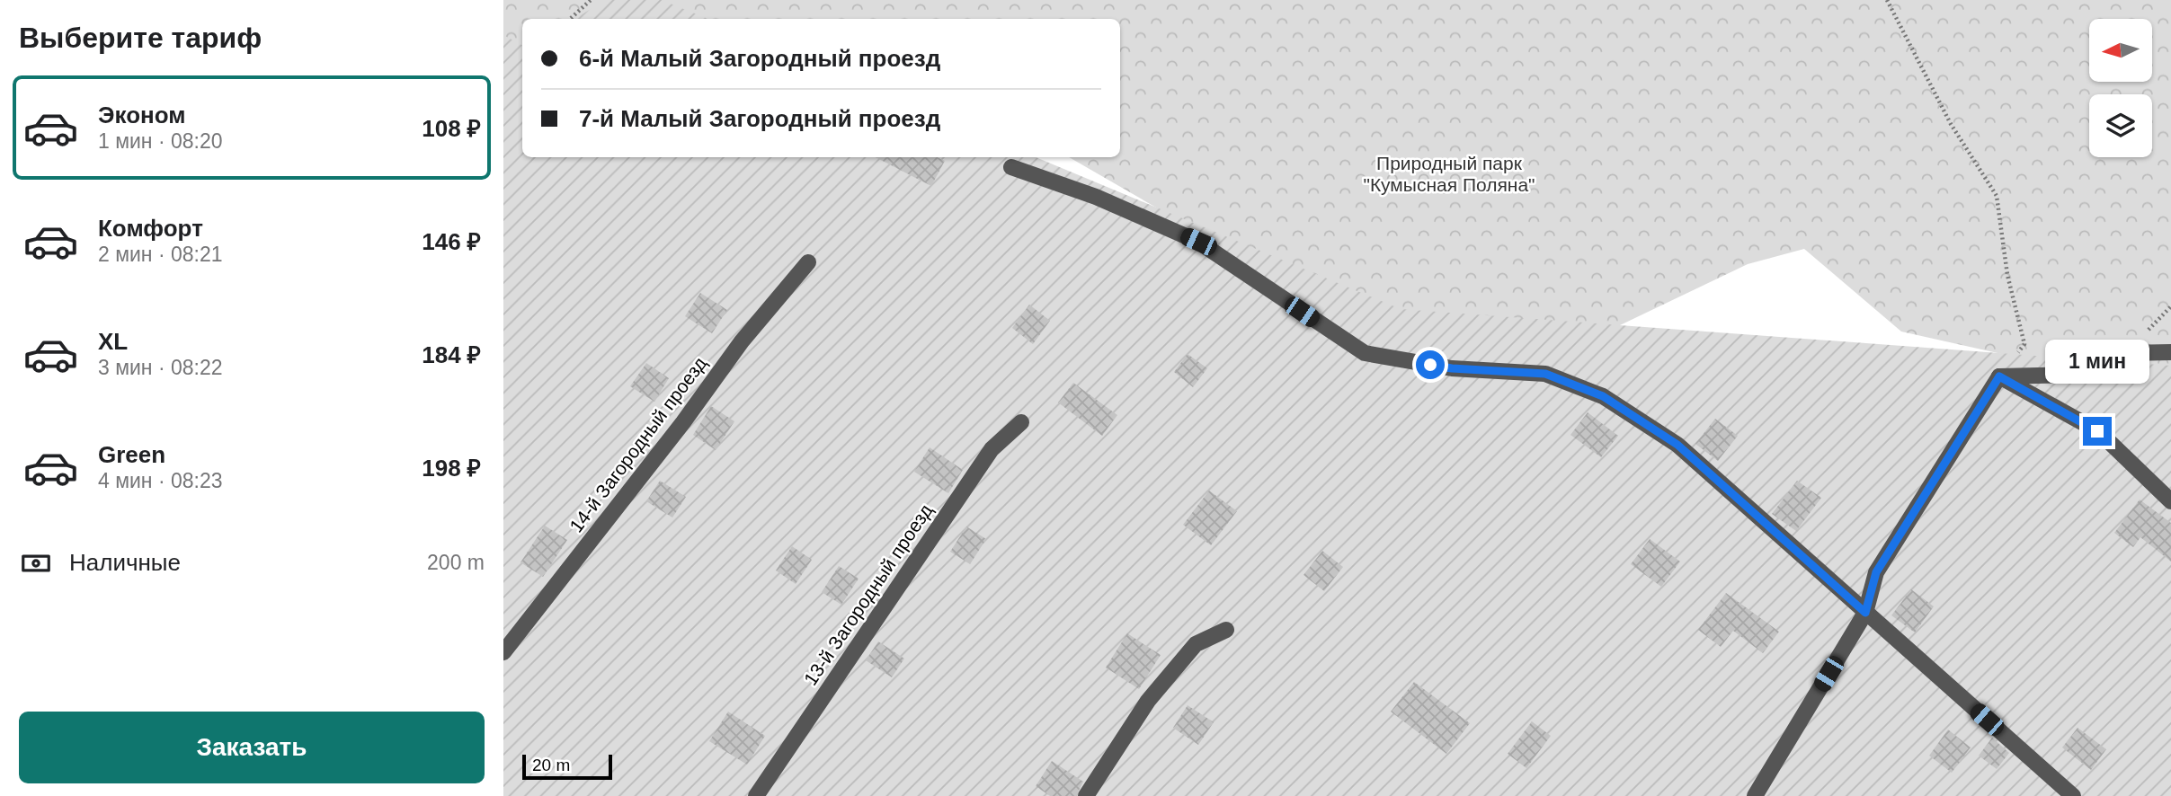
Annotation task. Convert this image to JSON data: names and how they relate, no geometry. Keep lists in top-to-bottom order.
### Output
{
  "streets": {
    "lane": ["14-й Загородный проезд", "13-й Загородный проезд"]
  },
  "parks": ["Природный парк \"Кумысная Поляна\""],
  "scale_bar": "20 m",
  "north": "left",
  "page": {
    "heading": "Выберите тариф",
    "banner": ["6-й Малый Загородный проезд", "7-й Малый Загородный проезд"],
    "list": [
      {
        "name": "Эконом",
        "note": "1 мин · 08:20",
        "value": "108 ₽"
      },
      {
        "name": "Комфорт",
        "note": "2 мин · 08:21",
        "value": "146 ₽"
      },
      {
        "name": "XL",
        "note": "3 мин · 08:22",
        "value": "184 ₽"
      },
      {
        "name": "Green",
        "note": "4 мин · 08:23",
        "value": "198 ₽"
      }
    ],
    "bubble": "1 мин",
    "pay": ["Наличные", "200 m"],
    "buttons": "Заказать",
    "scale": "20 m"
  }
}
